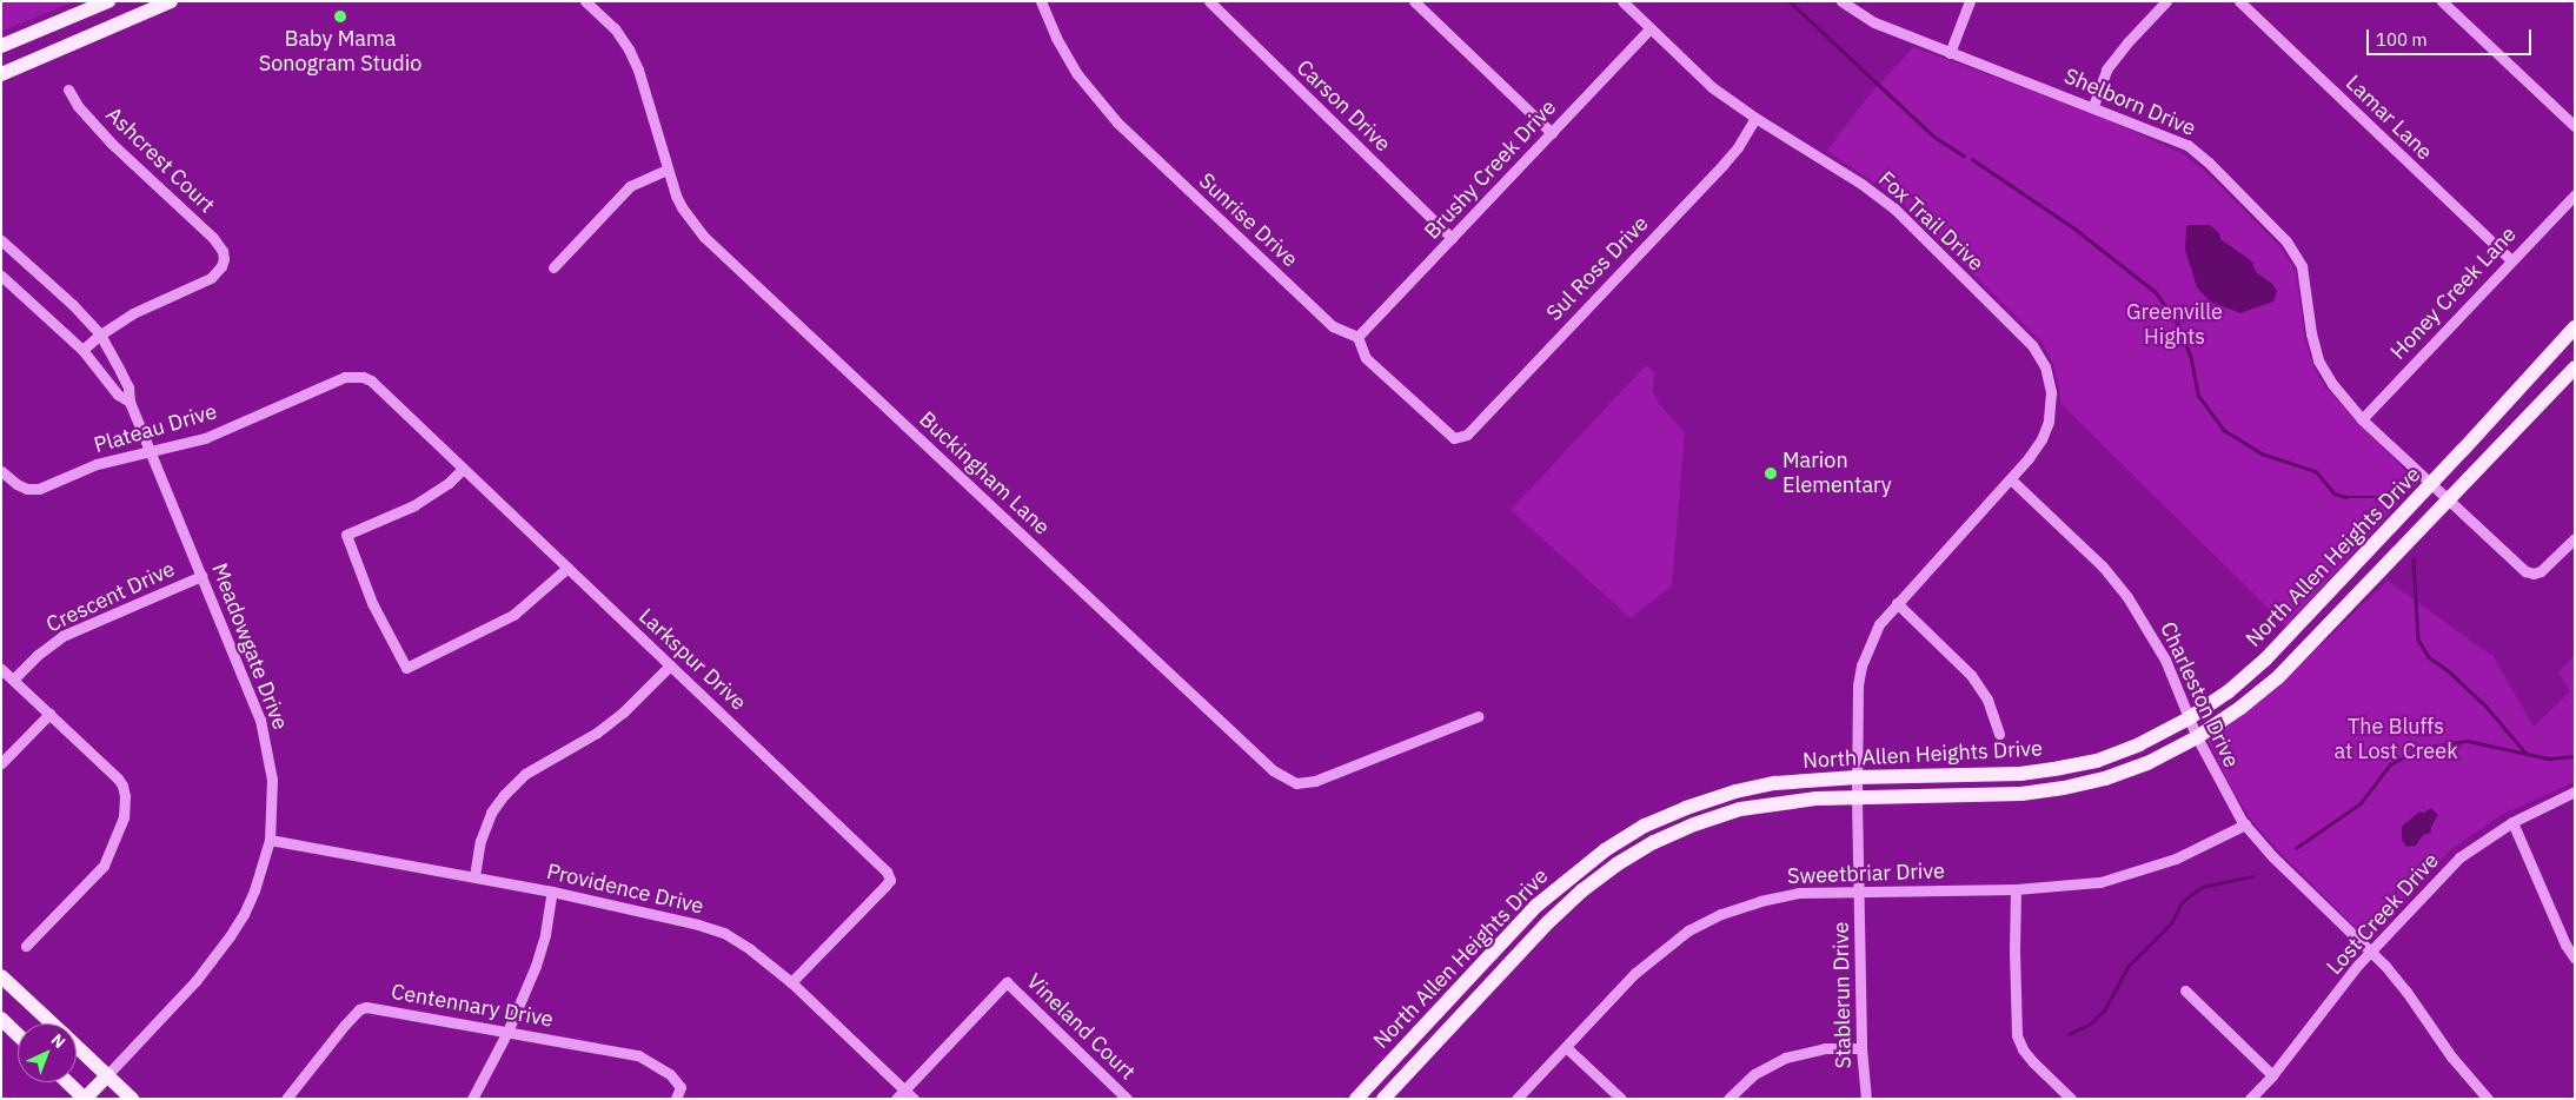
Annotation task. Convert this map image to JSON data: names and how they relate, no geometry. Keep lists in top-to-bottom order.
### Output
{
  "streets": {
    "main road": ["North Allen Heights Drive"],
    "street": [
      "Shelborn Drive",
      "Carson Drive",
      "Lamar Lane",
      "Ashcrest Court",
      "Brushy Creek Drive",
      "Sunrise Drive",
      "Fox Trail Drive",
      "Sul Ross Drive",
      "Honey Creek Lane",
      "Plateau Drive",
      "Buckingham Lane",
      "Crescent Drive",
      "Meadowgate Drive",
      "Larkspur Drive",
      "Charleston Drive",
      "Sweetbriar Drive",
      "Providence Drive",
      "Lost Creek Drive",
      "Stablerun Drive",
      "Centennary Drive",
      "Vineland Court"
    ]
  },
  "crossings": [
    ["Shelborn Drive", "Honey Creek Lane"],
    ["Shelborn Drive", "North Allen Heights Drive"],
    ["Carson Drive", "Brushy Creek Drive"],
    ["Lamar Lane", "Honey Creek Lane"],
    ["Ashcrest Court", "Meadowgate Drive"],
    ["Brushy Creek Drive", "Sunrise Drive"],
    ["Brushy Creek Drive", "Fox Trail Drive"],
    ["Brushy Creek Drive", "Sul Ross Drive"],
    ["Sunrise Drive", "Sul Ross Drive"],
    ["Fox Trail Drive", "Sul Ross Drive"],
    ["Fox Trail Drive", "Charleston Drive"],
    ["Plateau Drive", "Meadowgate Drive"],
    ["Plateau Drive", "Larkspur Drive"],
    ["North Allen Heights Drive", "Charleston Drive"],
    ["Crescent Drive", "Meadowgate Drive"],
    ["Meadowgate Drive", "Providence Drive"],
    ["Larkspur Drive", "Providence Drive"],
    ["Charleston Drive", "Sweetbriar Drive"],
    ["Charleston Drive", "Lost Creek Drive"],
    ["Sweetbriar Drive", "Stablerun Drive"],
    ["Providence Drive", "Vineland Court"]
  ],
  "parks": ["Greenville Hights", "The Bluffs at Lost Creek"],
  "places": ["Baby Mama Sonogram Studio", "Marion Elementary"],
  "scale_bar": "100 m",
  "north": "top right"
}
